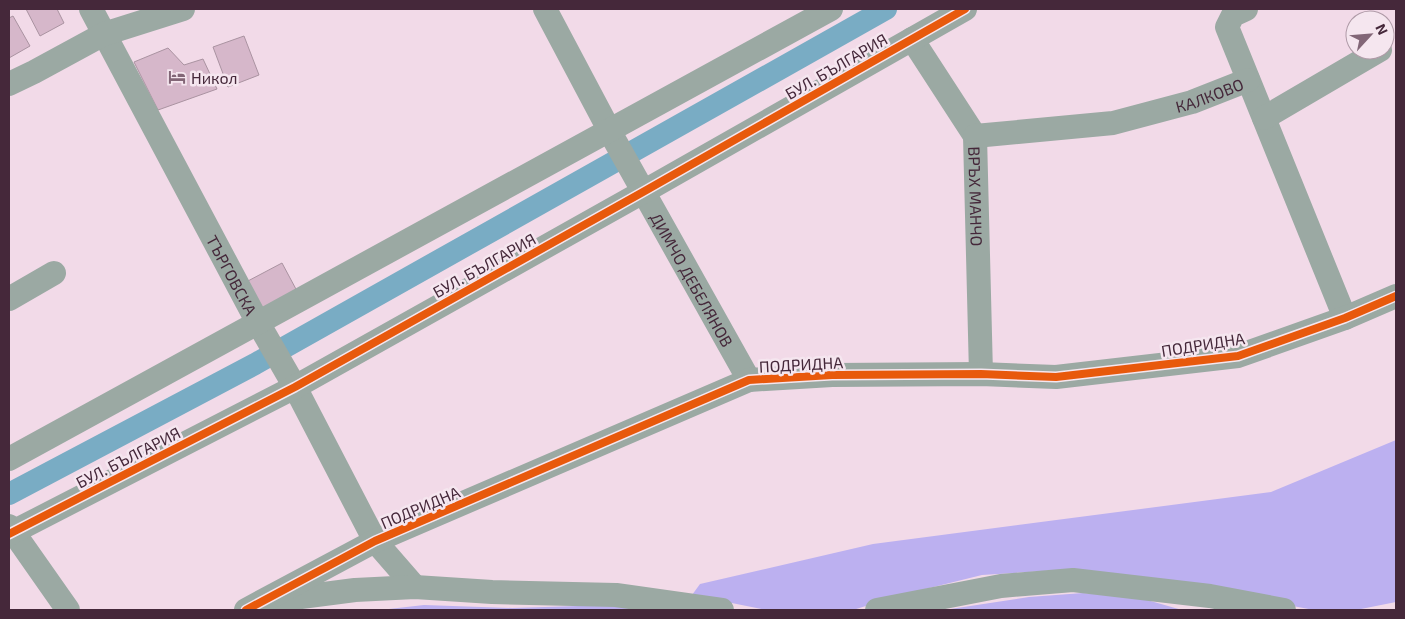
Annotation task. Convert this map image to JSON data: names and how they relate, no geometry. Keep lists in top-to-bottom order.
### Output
{
  "streets": {
    "street": [
      "БУЛ. БЪЛГАРИЯ",
      "КАЛКОВО",
      "ВРЪХ МАНЧО",
      "ТЪРГОВСКА",
      "ДИМЧО ДЕБЕЛЯНОВ",
      "ПОДРИДНА"
    ]
  },
  "crossings": [
    ["БУЛ. БЪЛГАРИЯ", "ВРЪХ МАНЧО"],
    ["БУЛ. БЪЛГАРИЯ", "ТЪРГОВСКА"],
    ["БУЛ. БЪЛГАРИЯ", "ДИМЧО ДЕБЕЛЯНОВ"],
    ["КАЛКОВО", "ВРЪХ МАНЧО"],
    ["КАЛКОВО", "ПОДРИДНА"],
    ["ВРЪХ МАНЧО", "ПОДРИДНА"],
    ["ТЪРГОВСКА", "ПОДРИДНА"],
    ["ДИМЧО ДЕБЕЛЯНОВ", "ПОДРИДНА"]
  ],
  "places": {
    "hotel": ["Никол"]
  },
  "north": "top right"
}
